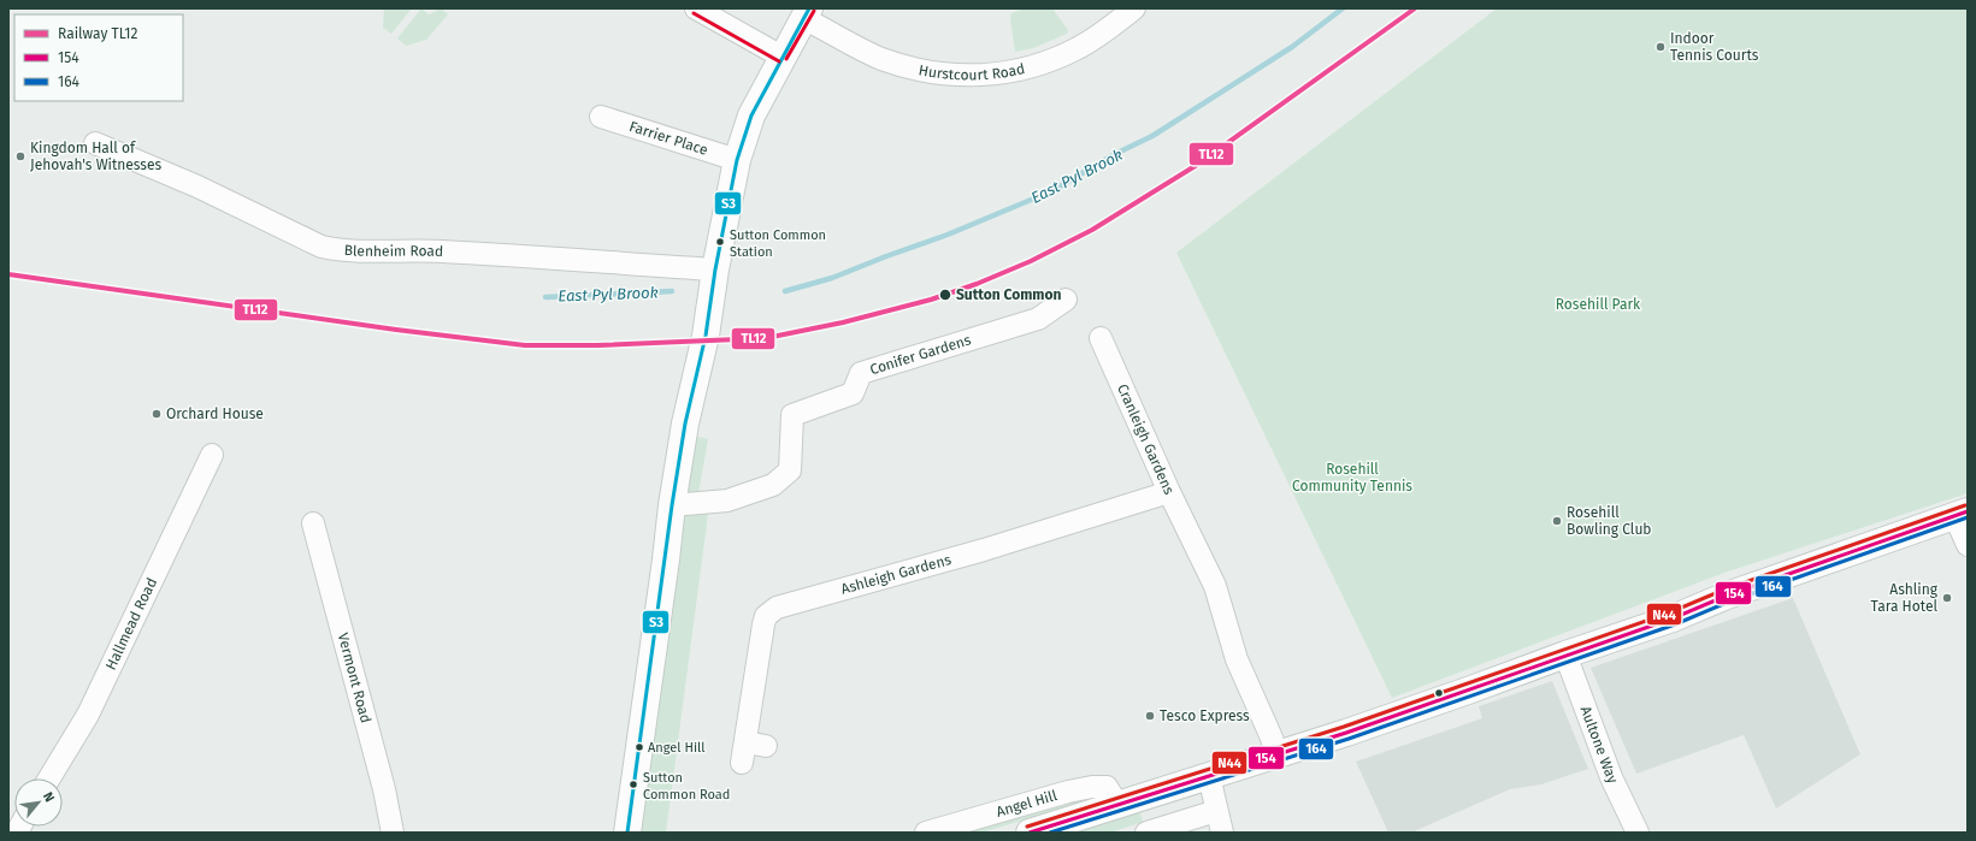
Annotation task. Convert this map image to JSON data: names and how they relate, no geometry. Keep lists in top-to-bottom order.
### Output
{
  "streets": {
    "main road": ["Angel Hill"],
    "street": [
      "Hurstcourt Road",
      "Farrier Place",
      "Blenheim Road",
      "Conifer Gardens",
      "Cranleigh Gardens",
      "Ashleigh Gardens",
      "Hallmead Road",
      "Vermont Road",
      "Aultone Way"
    ]
  },
  "crossings": [
    ["Cranleigh Gardens", "Ashleigh Gardens"],
    ["Cranleigh Gardens", "Angel Hill"],
    ["Aultone Way", "Angel Hill"]
  ],
  "water": ["East Pyl Brook"],
  "parks": ["Rosehill Park", "Rosehill Community Tennis"],
  "places": [
    "Indoor Tennis Courts",
    "Kingdom Hall of Jehovah's Witnesses",
    "Sutton Common Station",
    "Sutton Common",
    "Orchard House",
    "Rosehill Bowling Club",
    "Ashling Tara Hotel",
    "Tesco Express",
    "Angel Hill",
    "Sutton Common Road"
  ],
  "lines": [
    "rail line TL12",
    "transit line S3",
    "transit line N44",
    "transit line 154",
    "transit line 164"
  ],
  "legend": ["Railway TL12", "154", "164"],
  "north": "top right"
}
